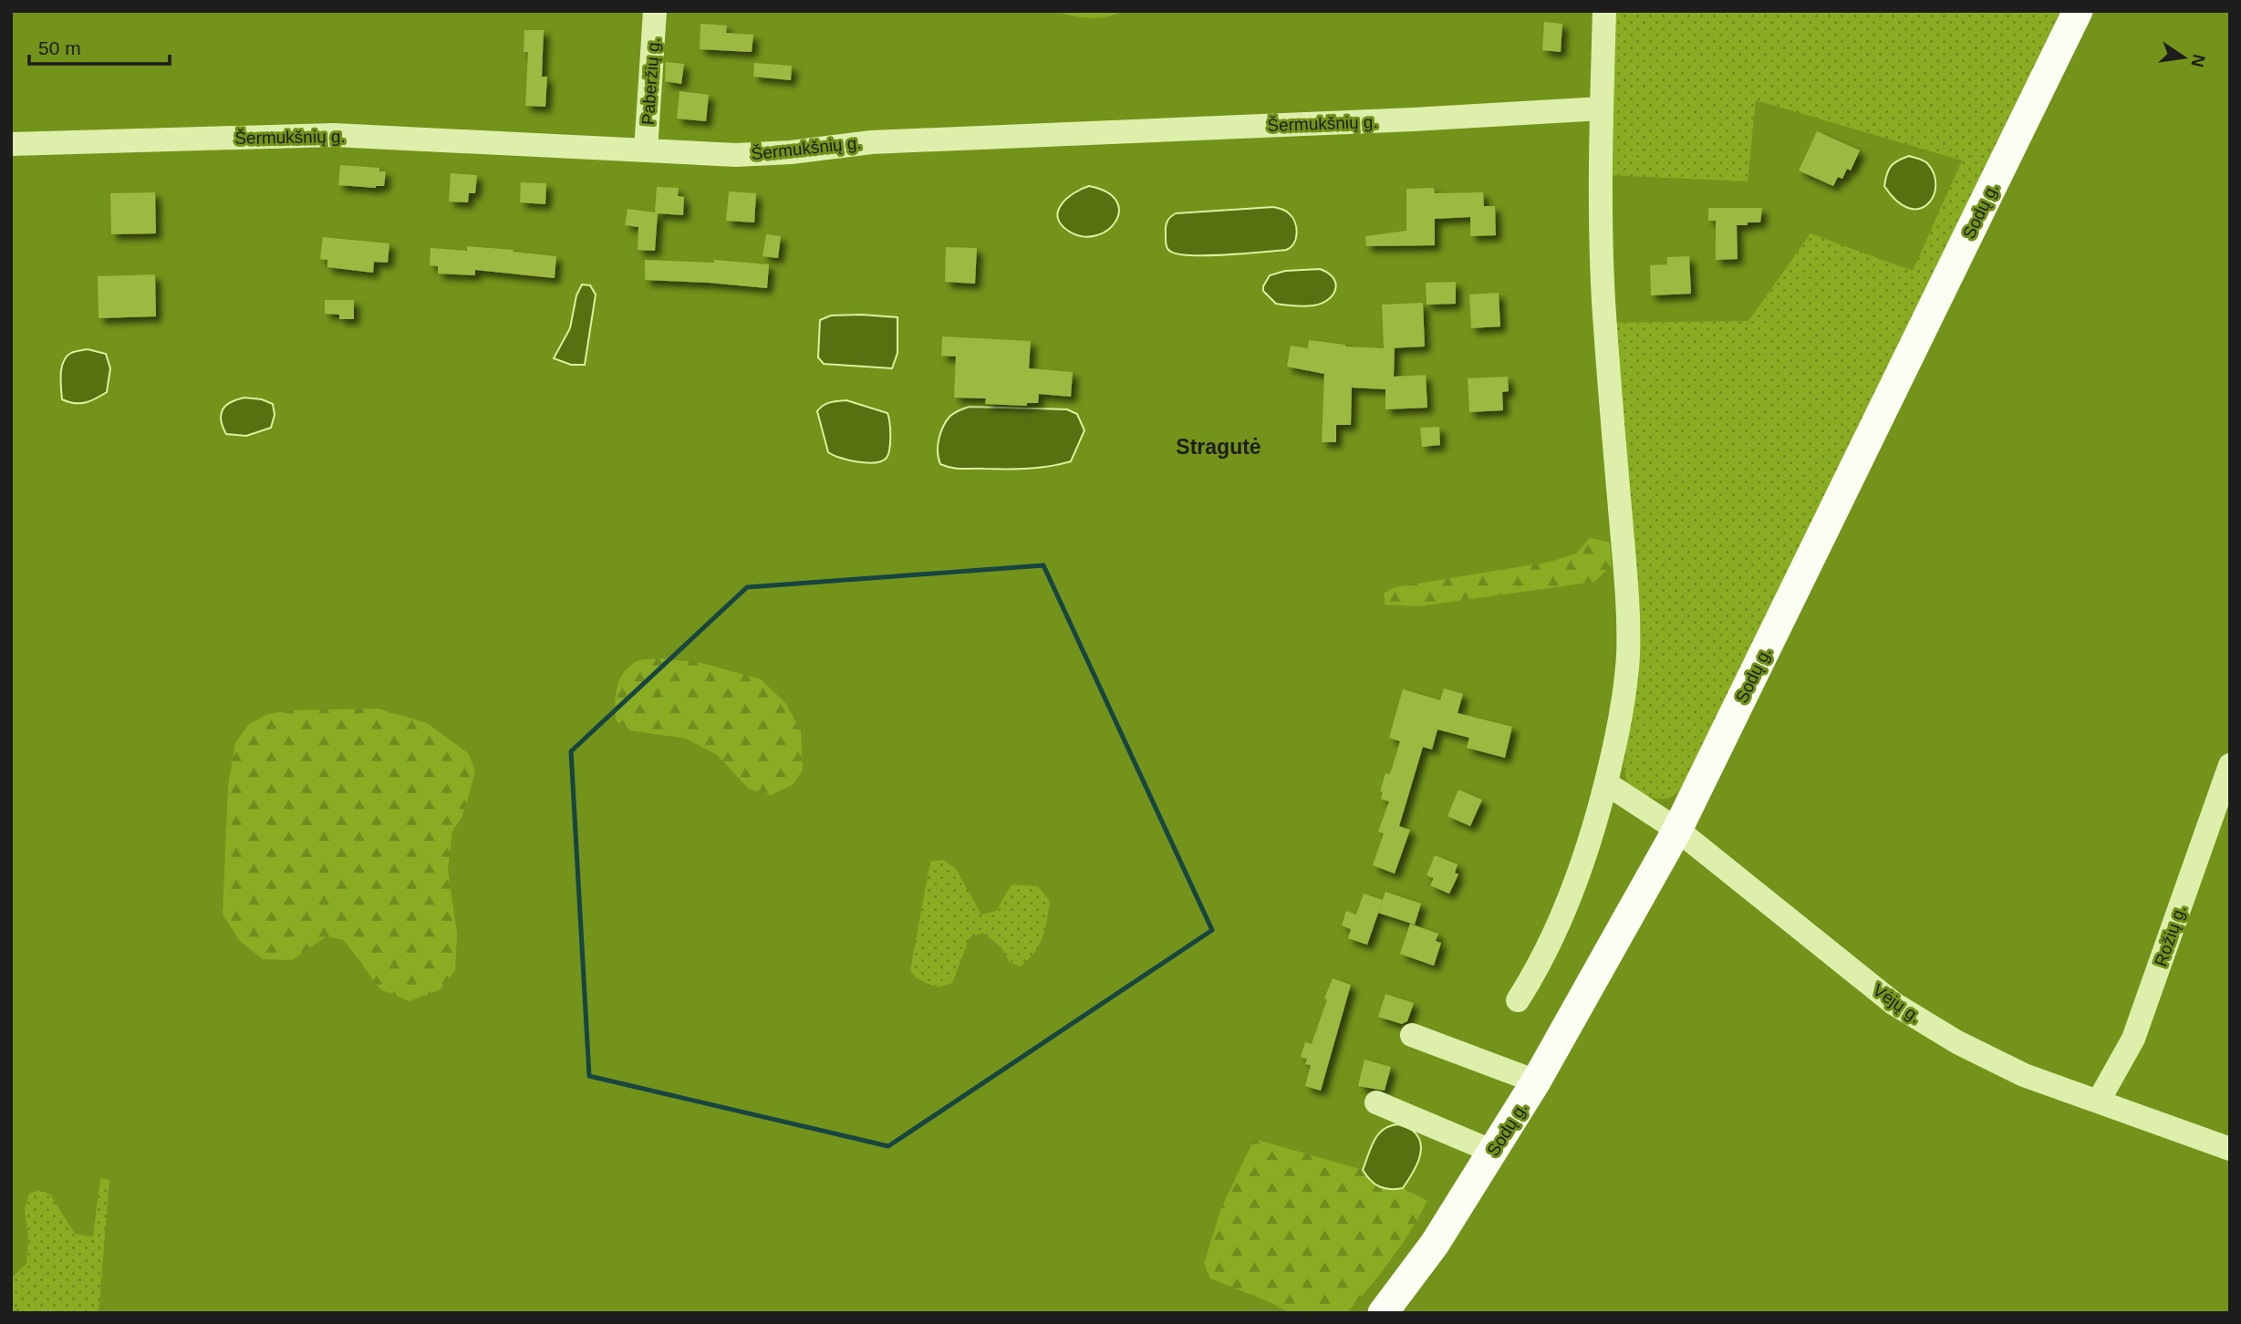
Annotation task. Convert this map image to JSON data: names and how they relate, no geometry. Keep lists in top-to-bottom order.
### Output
{
  "streets": {
    "main road": ["Sodų g."],
    "street": [
      "Paberžių g.",
      "Šermukšnių g.",
      "Rožių g.",
      "Vėjų g."
    ]
  },
  "crossings": [
    ["Paberžių g.", "Šermukšnių g."],
    ["Sodų g.", "Vėjų g."],
    ["Rožių g.", "Vėjų g."]
  ],
  "districts": ["Stragutė"],
  "scale_bar": "50 m",
  "north": "right"
}
